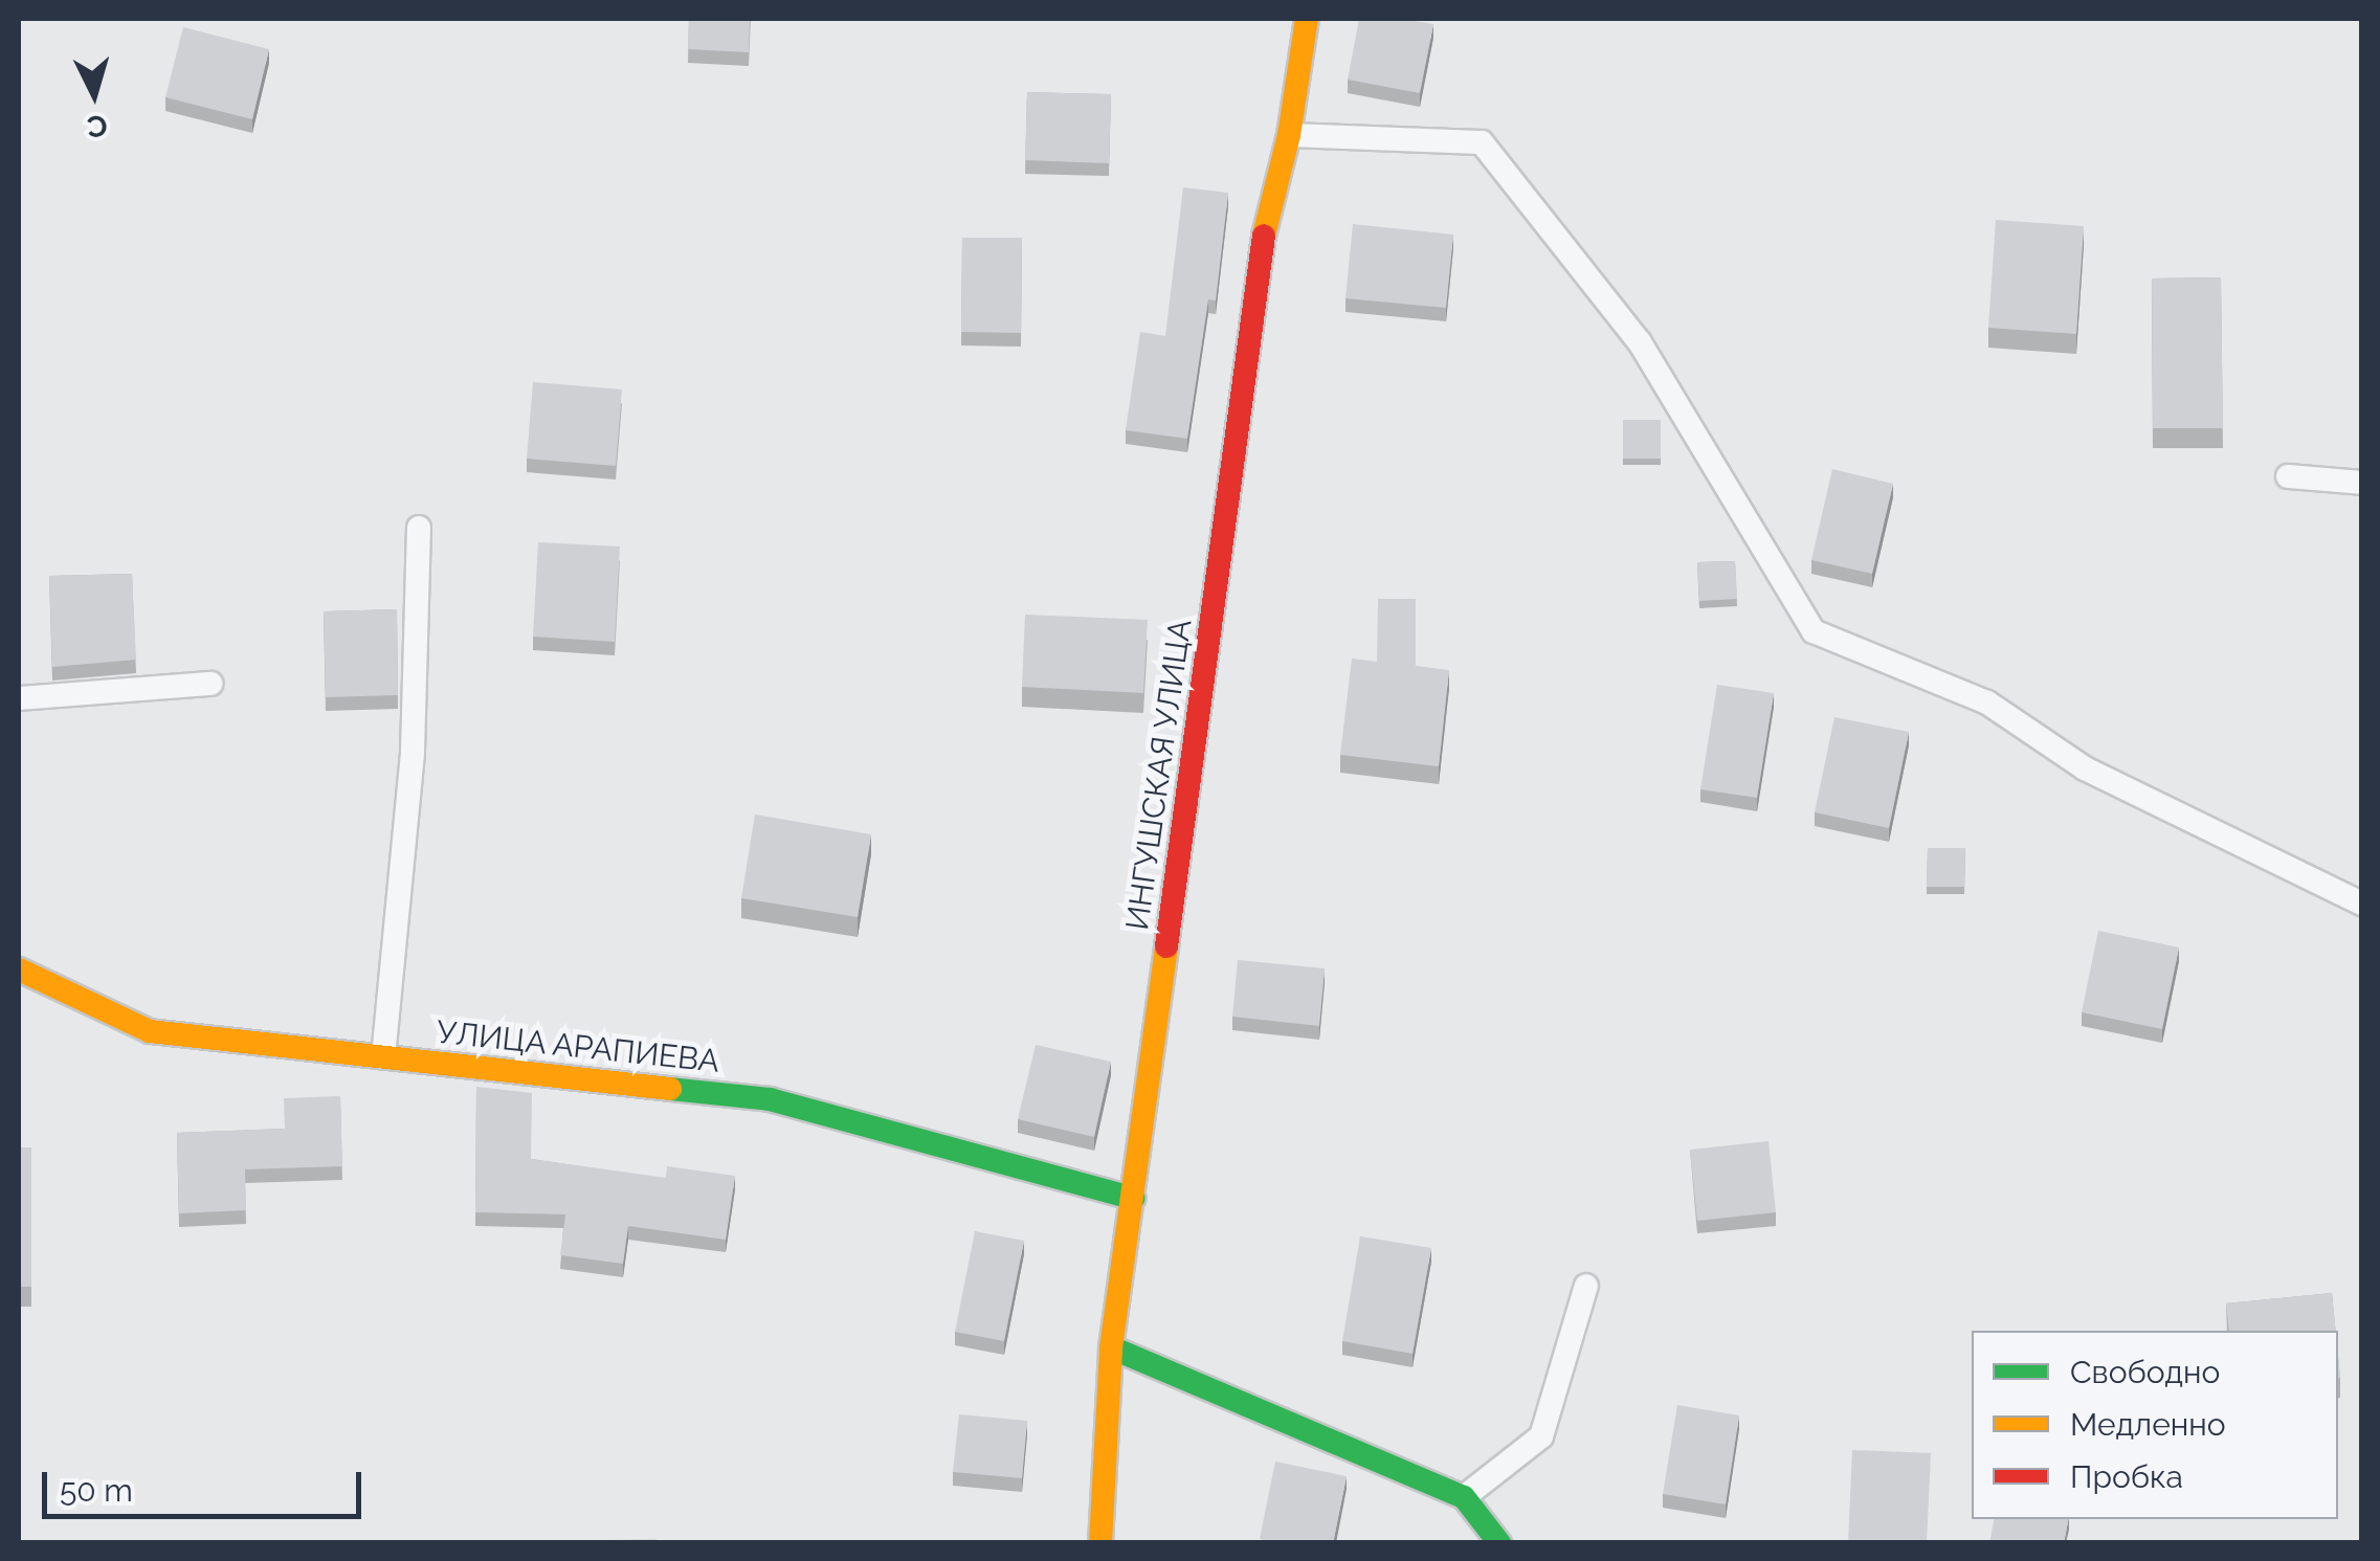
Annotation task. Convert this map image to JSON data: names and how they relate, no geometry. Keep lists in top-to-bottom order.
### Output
{
  "streets": {
    "street": ["ИНГУШСКАЯ УЛИЦА", "УЛИЦА АРАПИЕВА"]
  },
  "crossings": [
    ["ИНГУШСКАЯ УЛИЦА", "УЛИЦА АРАПИЕВА"]
  ],
  "legend": ["Свободно", "Медленно", "Пробка"],
  "scale_bar": "50 m",
  "north": "bottom"
}
